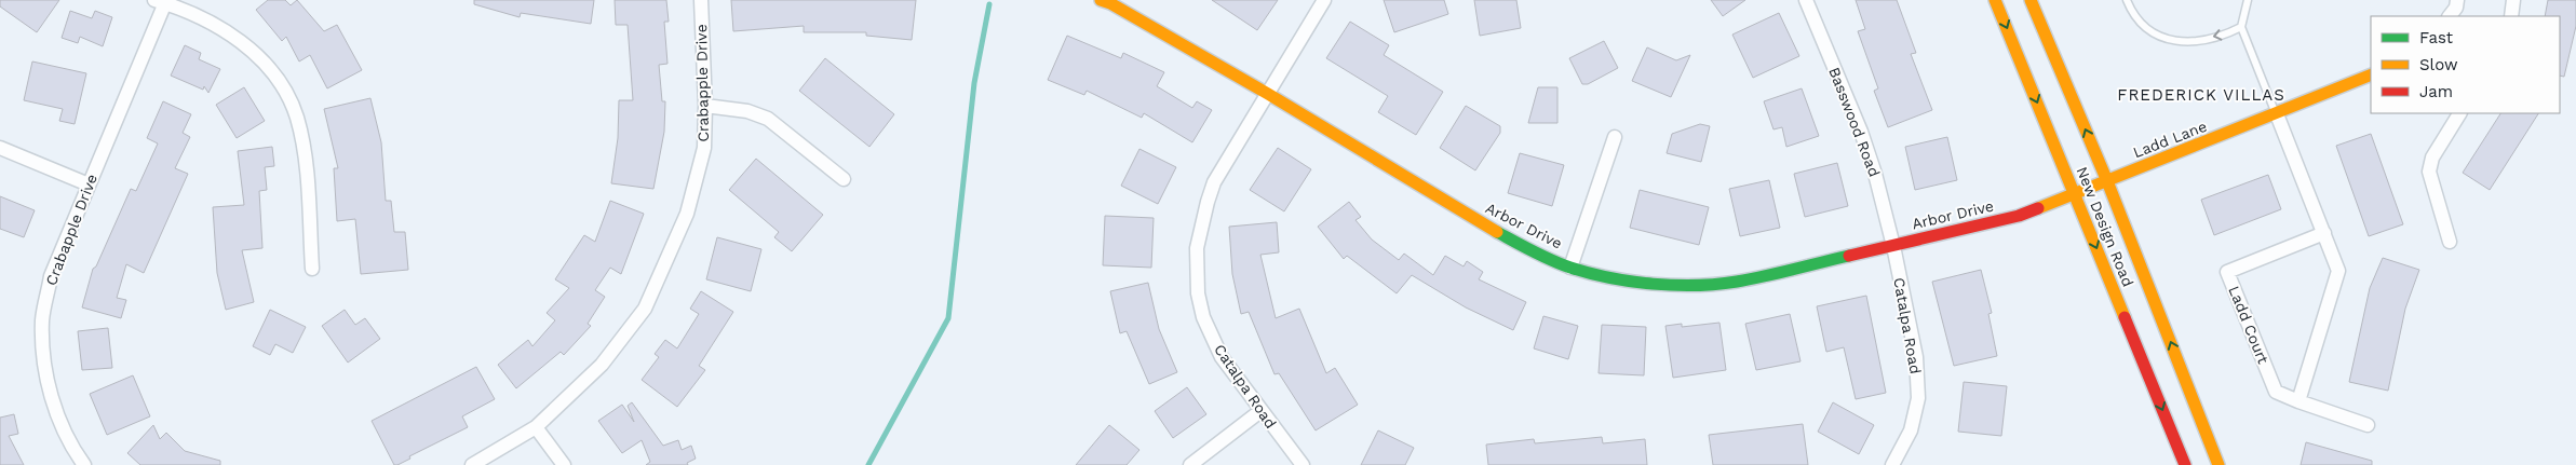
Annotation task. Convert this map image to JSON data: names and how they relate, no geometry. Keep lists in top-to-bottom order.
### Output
{
  "streets": {
    "street": [
      "Crabapple Drive",
      "Basswood Road",
      "Ladd Lane",
      "Arbor Drive",
      "New Design Road",
      "Ladd Court",
      "Catalpa Road"
    ]
  },
  "crossings": [
    ["Basswood Road", "Arbor Drive"],
    ["Basswood Road", "Catalpa Road"],
    ["Ladd Lane", "Arbor Drive"],
    ["Ladd Lane", "New Design Road"],
    ["Arbor Drive", "New Design Road"],
    ["Arbor Drive", "Catalpa Road"]
  ],
  "districts": ["FREDERICK VILLAS"],
  "legend": ["Fast", "Slow", "Jam"]
}
